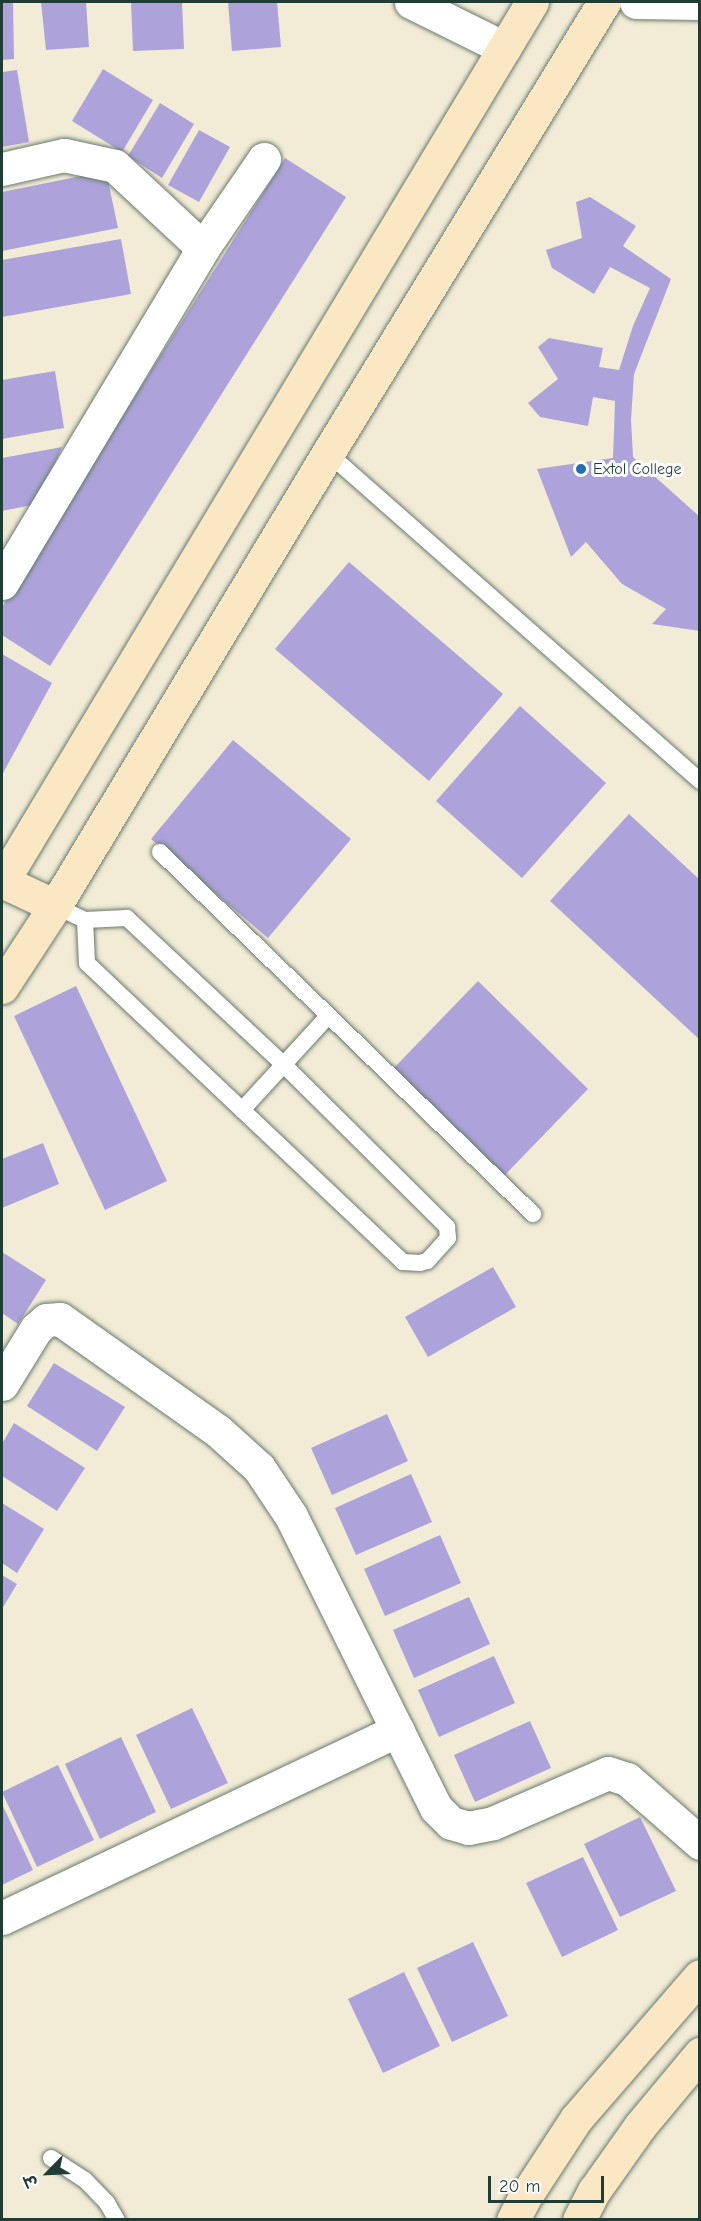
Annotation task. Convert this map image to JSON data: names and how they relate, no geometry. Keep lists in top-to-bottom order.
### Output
{
  "places": ["Extol College"],
  "scale_bar": "20 m",
  "north": "bottom left"
}
